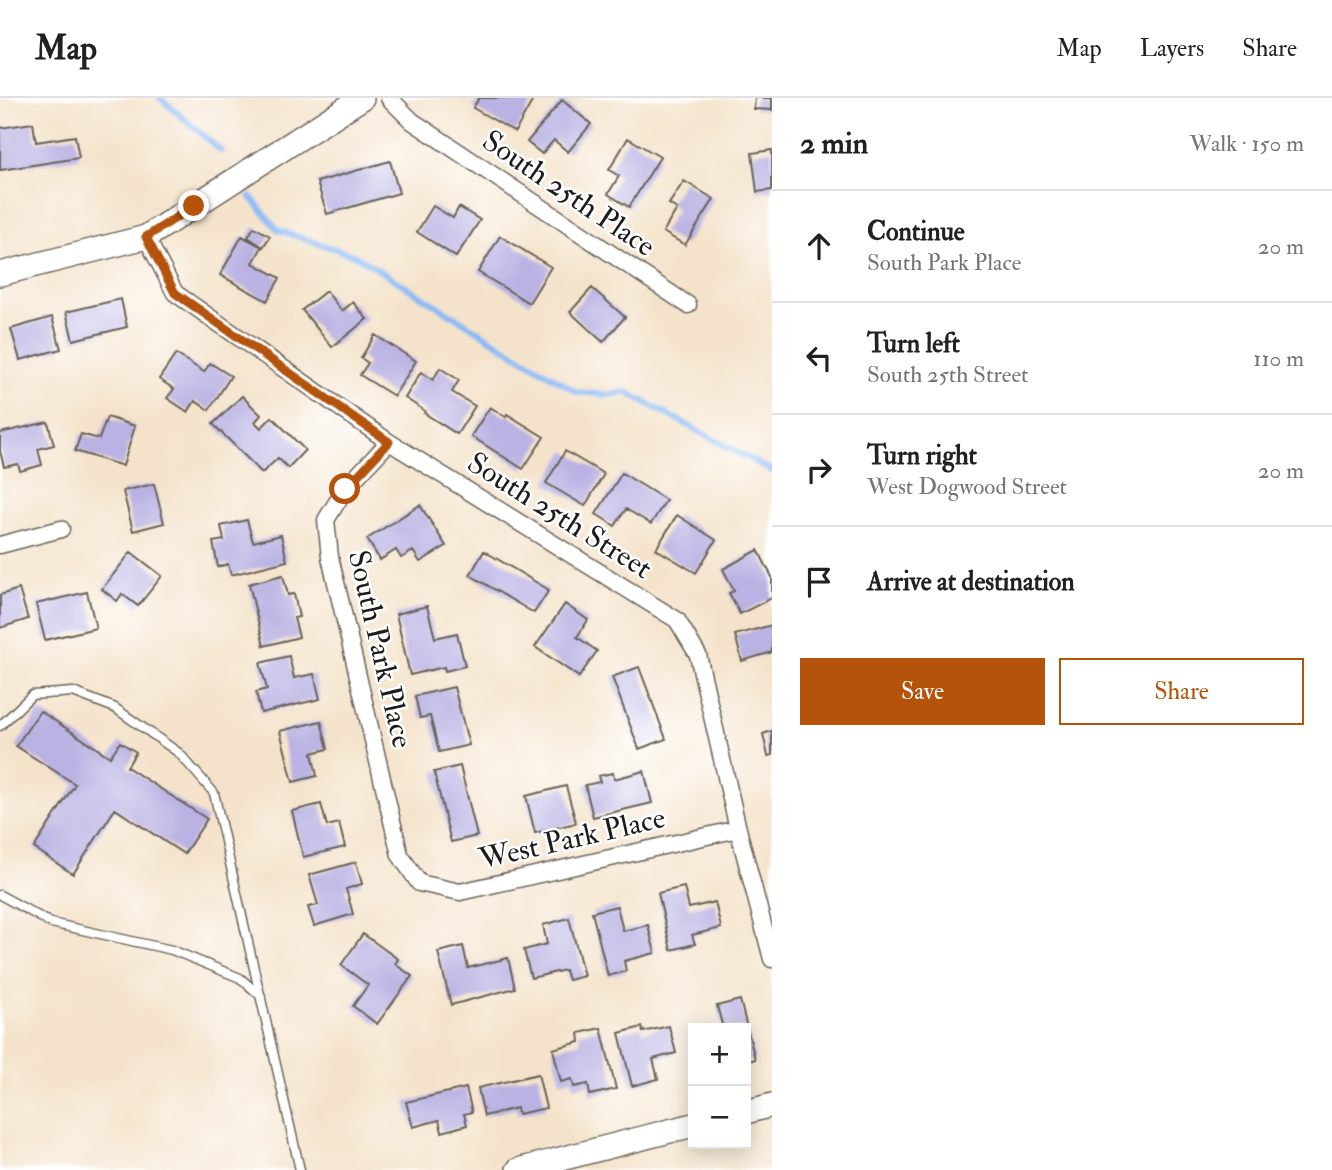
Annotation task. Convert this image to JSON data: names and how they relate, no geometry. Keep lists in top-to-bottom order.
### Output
{
  "streets": {
    "street": [
      "South 25th Place",
      "South 25th Street",
      "South Park Place",
      "West Park Place"
    ]
  },
  "crossings": [
    ["South 25th Street", "South Park Place"],
    ["South 25th Street", "West Park Place"],
    ["South Park Place", "West Park Place"]
  ],
  "page": {
    "header": "Map",
    "nav": ["Map", "Layers", "Share"],
    "heading": ["2 min", "Walk · 150 m"],
    "list": [
      ["Continue", "South Park Place", "20 m"],
      ["Turn left", "South 25th Street", "110 m"],
      ["Turn right", "West Dogwood Street", "20 m"],
      "Arrive at destination"
    ],
    "buttons": ["Save", "Share"],
    "map_buttons": ["+", "−"]
  }
}
